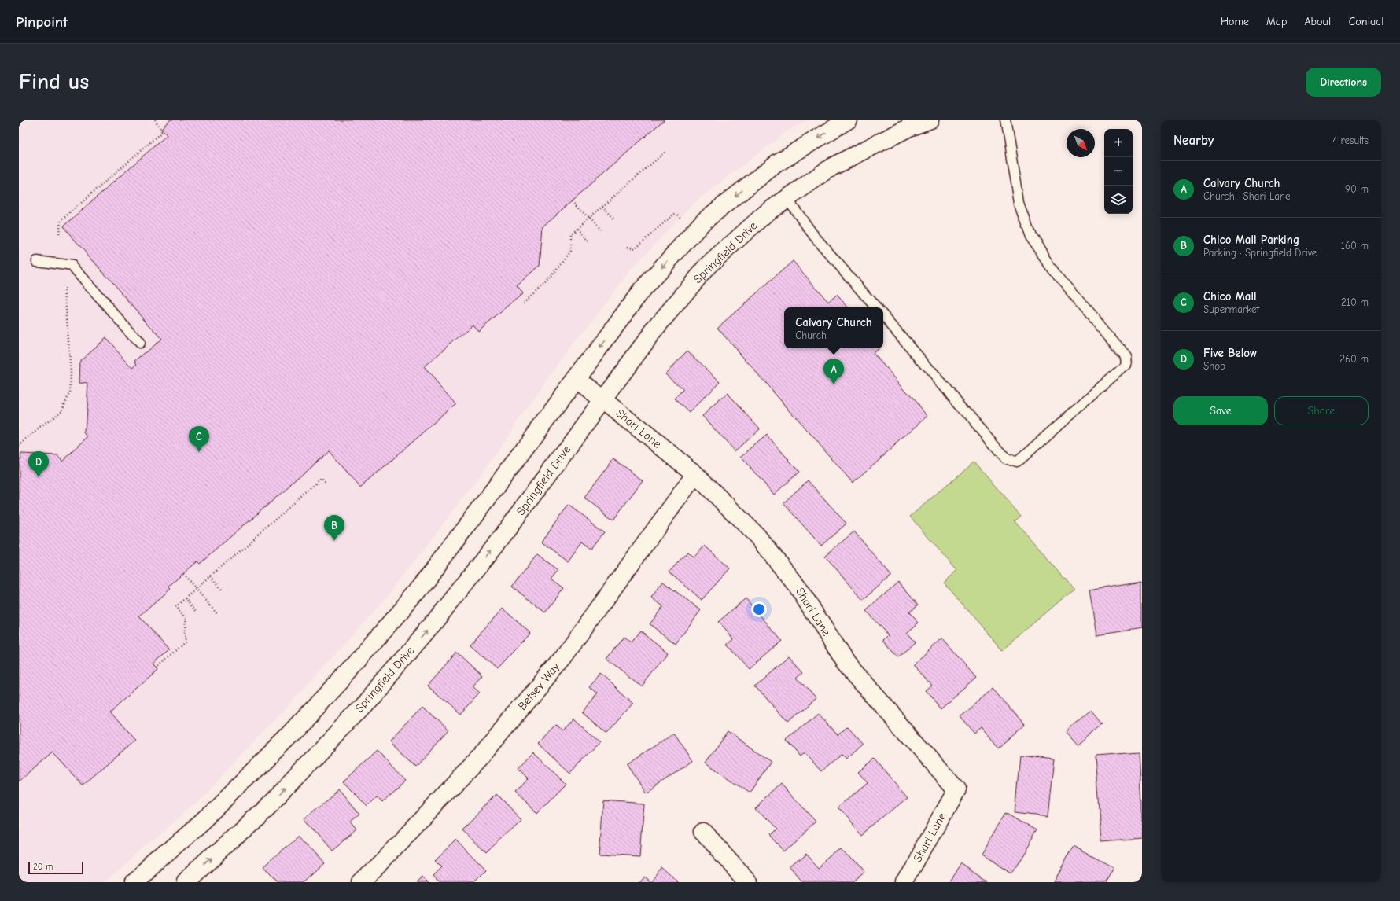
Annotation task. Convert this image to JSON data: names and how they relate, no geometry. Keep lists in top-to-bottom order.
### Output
{
  "streets": {
    "street": ["Springfield Drive", "Shari Lane", "Betsey Way"]
  },
  "crossings": [
    ["Springfield Drive", "Shari Lane"],
    ["Shari Lane", "Betsey Way"]
  ],
  "scale_bar": "20 m",
  "north": "bottom right",
  "page": {
    "header": "Pinpoint",
    "nav": [
      "Home",
      "Map",
      "About",
      "Contact"
    ],
    "buttons": [
      "Directions",
      ["Save", "Share"]
    ],
    "title": "Find us",
    "heading": ["Nearby", "4 results"],
    "map_buttons": ["+", "−"],
    "list": [
      {
        "mark": "A",
        "name": "Calvary Church",
        "note": "Church · Shari Lane",
        "value": "90 m"
      },
      {
        "mark": "B",
        "name": "Chico Mall Parking",
        "note": "Parking · Springfield Drive",
        "value": "160 m"
      },
      {
        "mark": "C",
        "name": "Chico Mall",
        "note": "Supermarket",
        "value": "210 m"
      },
      {
        "mark": "D",
        "name": "Five Below",
        "note": "Shop",
        "value": "260 m"
      }
    ],
    "popup": ["Calvary Church", "Church"],
    "pins": [
      "A",
      "C",
      "D",
      "B"
    ],
    "scale": "20 m"
  }
}
